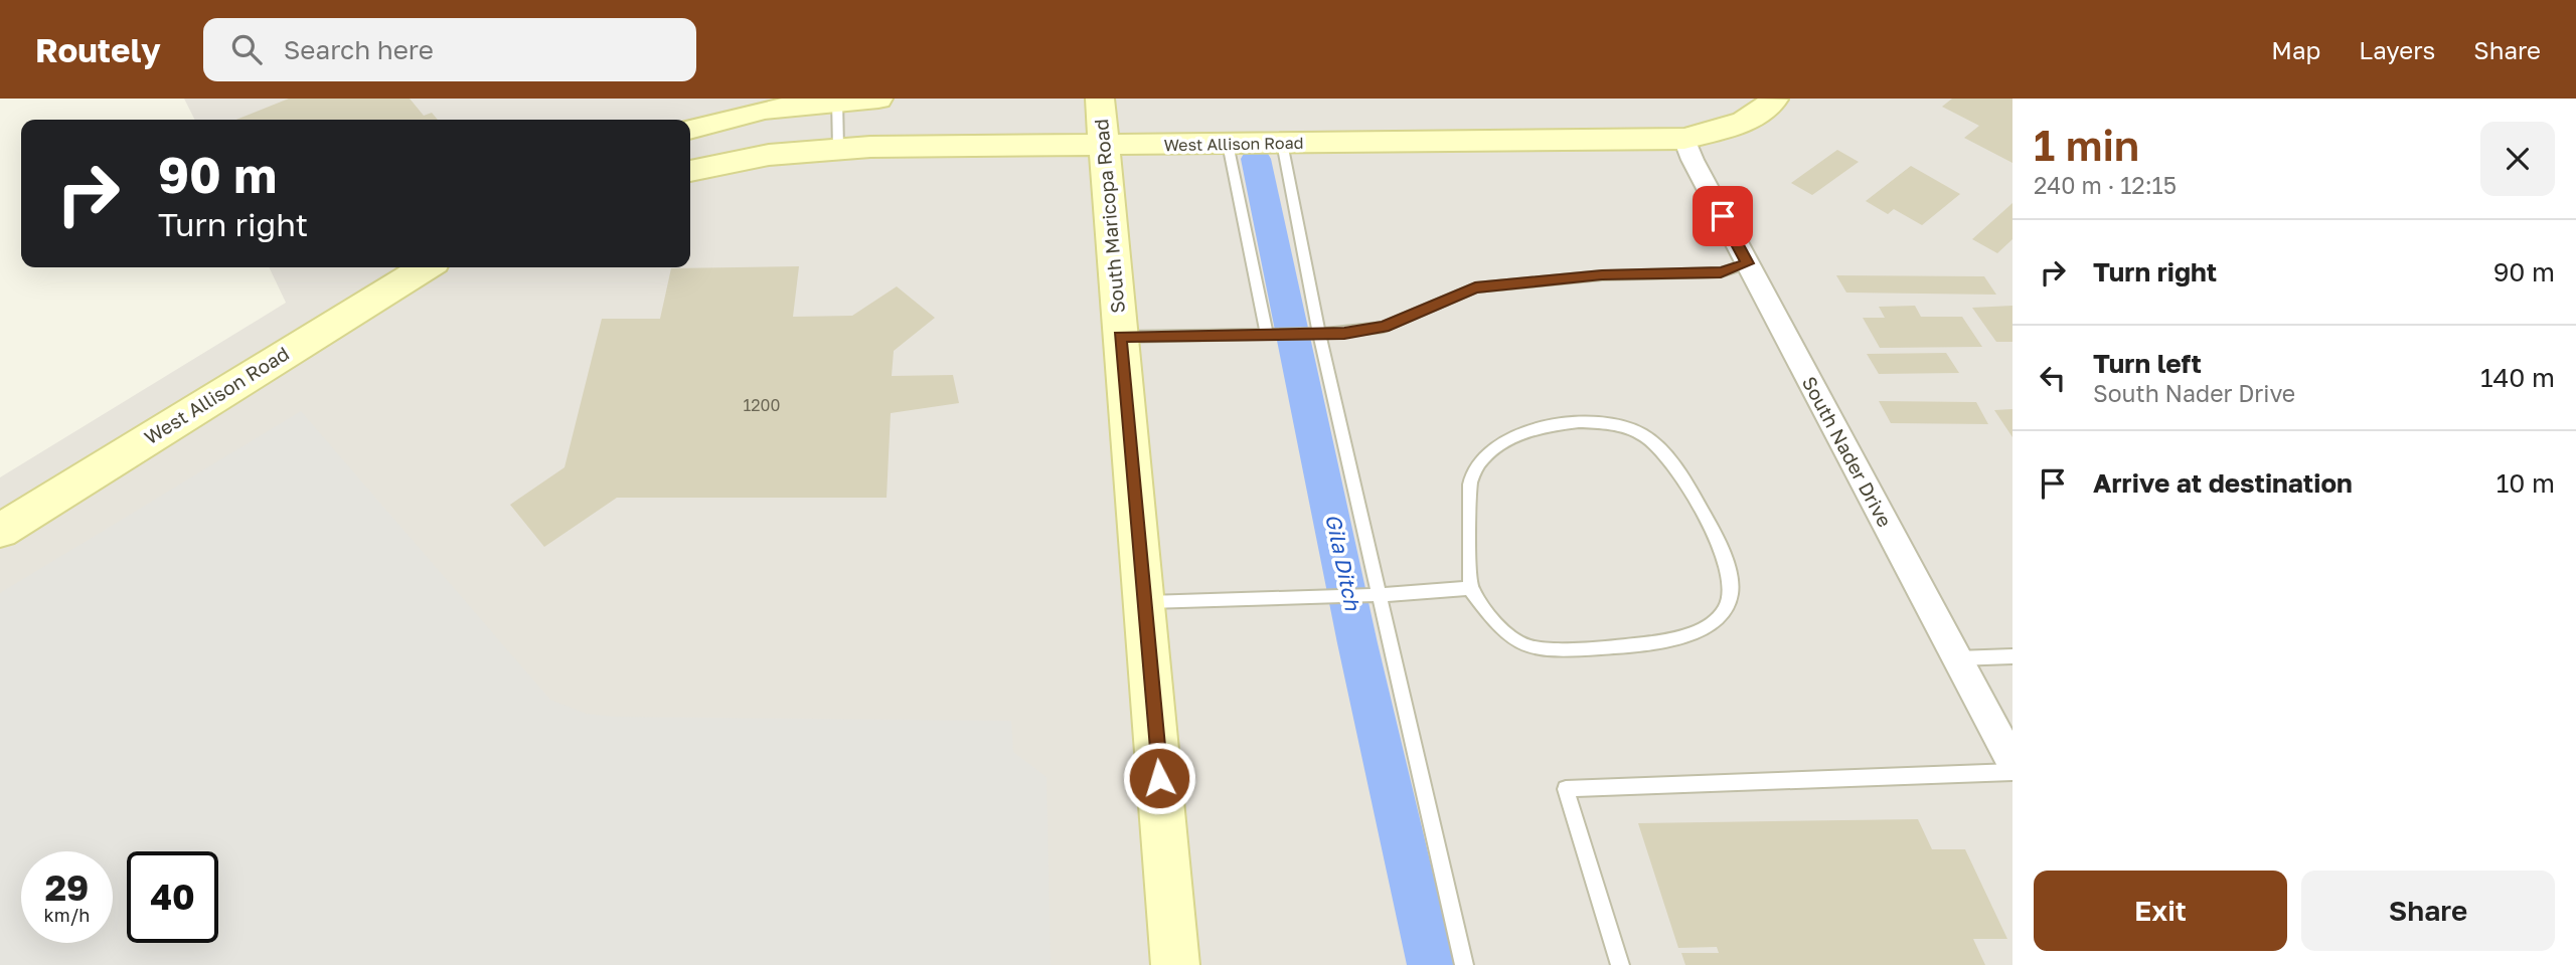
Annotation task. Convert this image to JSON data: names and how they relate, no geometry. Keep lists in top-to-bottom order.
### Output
{
  "streets": {
    "street": ["West Allison Road", "South Maricopa Road", "South Nader Drive"]
  },
  "crossings": [
    ["West Allison Road", "South Maricopa Road"],
    ["West Allison Road", "South Nader Drive"]
  ],
  "water": ["Gila Ditch"],
  "house_numbers": ["1200"],
  "page": {
    "header": "Routely",
    "search": "Search here",
    "nav": ["Map", "Layers", "Share"],
    "heading": ["1 min", "240 m · 12:15"],
    "turn": ["90 m", "Turn right"],
    "list": [
      {
        "name": "Turn right",
        "value": "90 m"
      },
      {
        "name": "Turn left",
        "note": "South Nader Drive",
        "value": "140 m"
      },
      {
        "name": "Arrive at destination",
        "value": "10 m"
      }
    ],
    "speed": "29 km/h",
    "limit": "40",
    "buttons": ["Exit", "Share"]
  }
}
